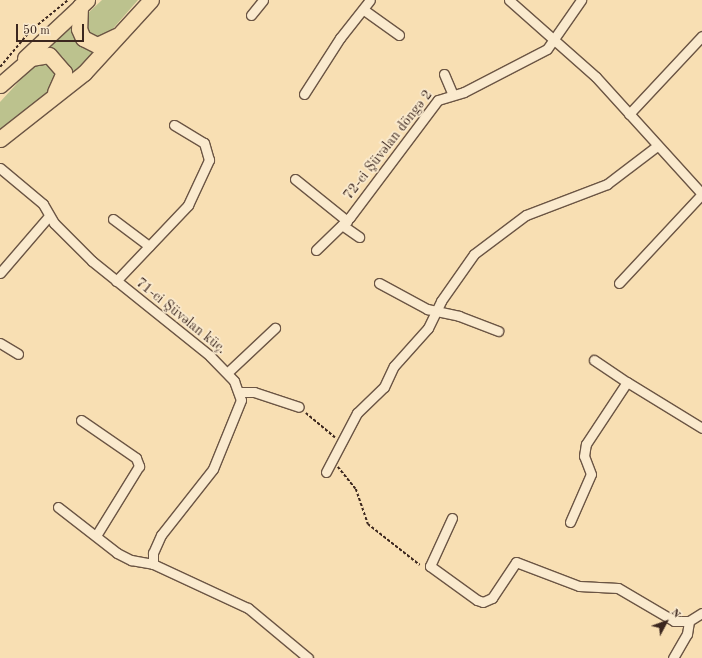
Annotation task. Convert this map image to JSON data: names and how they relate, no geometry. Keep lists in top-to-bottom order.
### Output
{
  "streets": {
    "street": ["72-ci Şüvəlan döngə 2", "71-ci Şüvəlan küç."]
  },
  "scale_bar": "50 m",
  "north": "top right"
}
